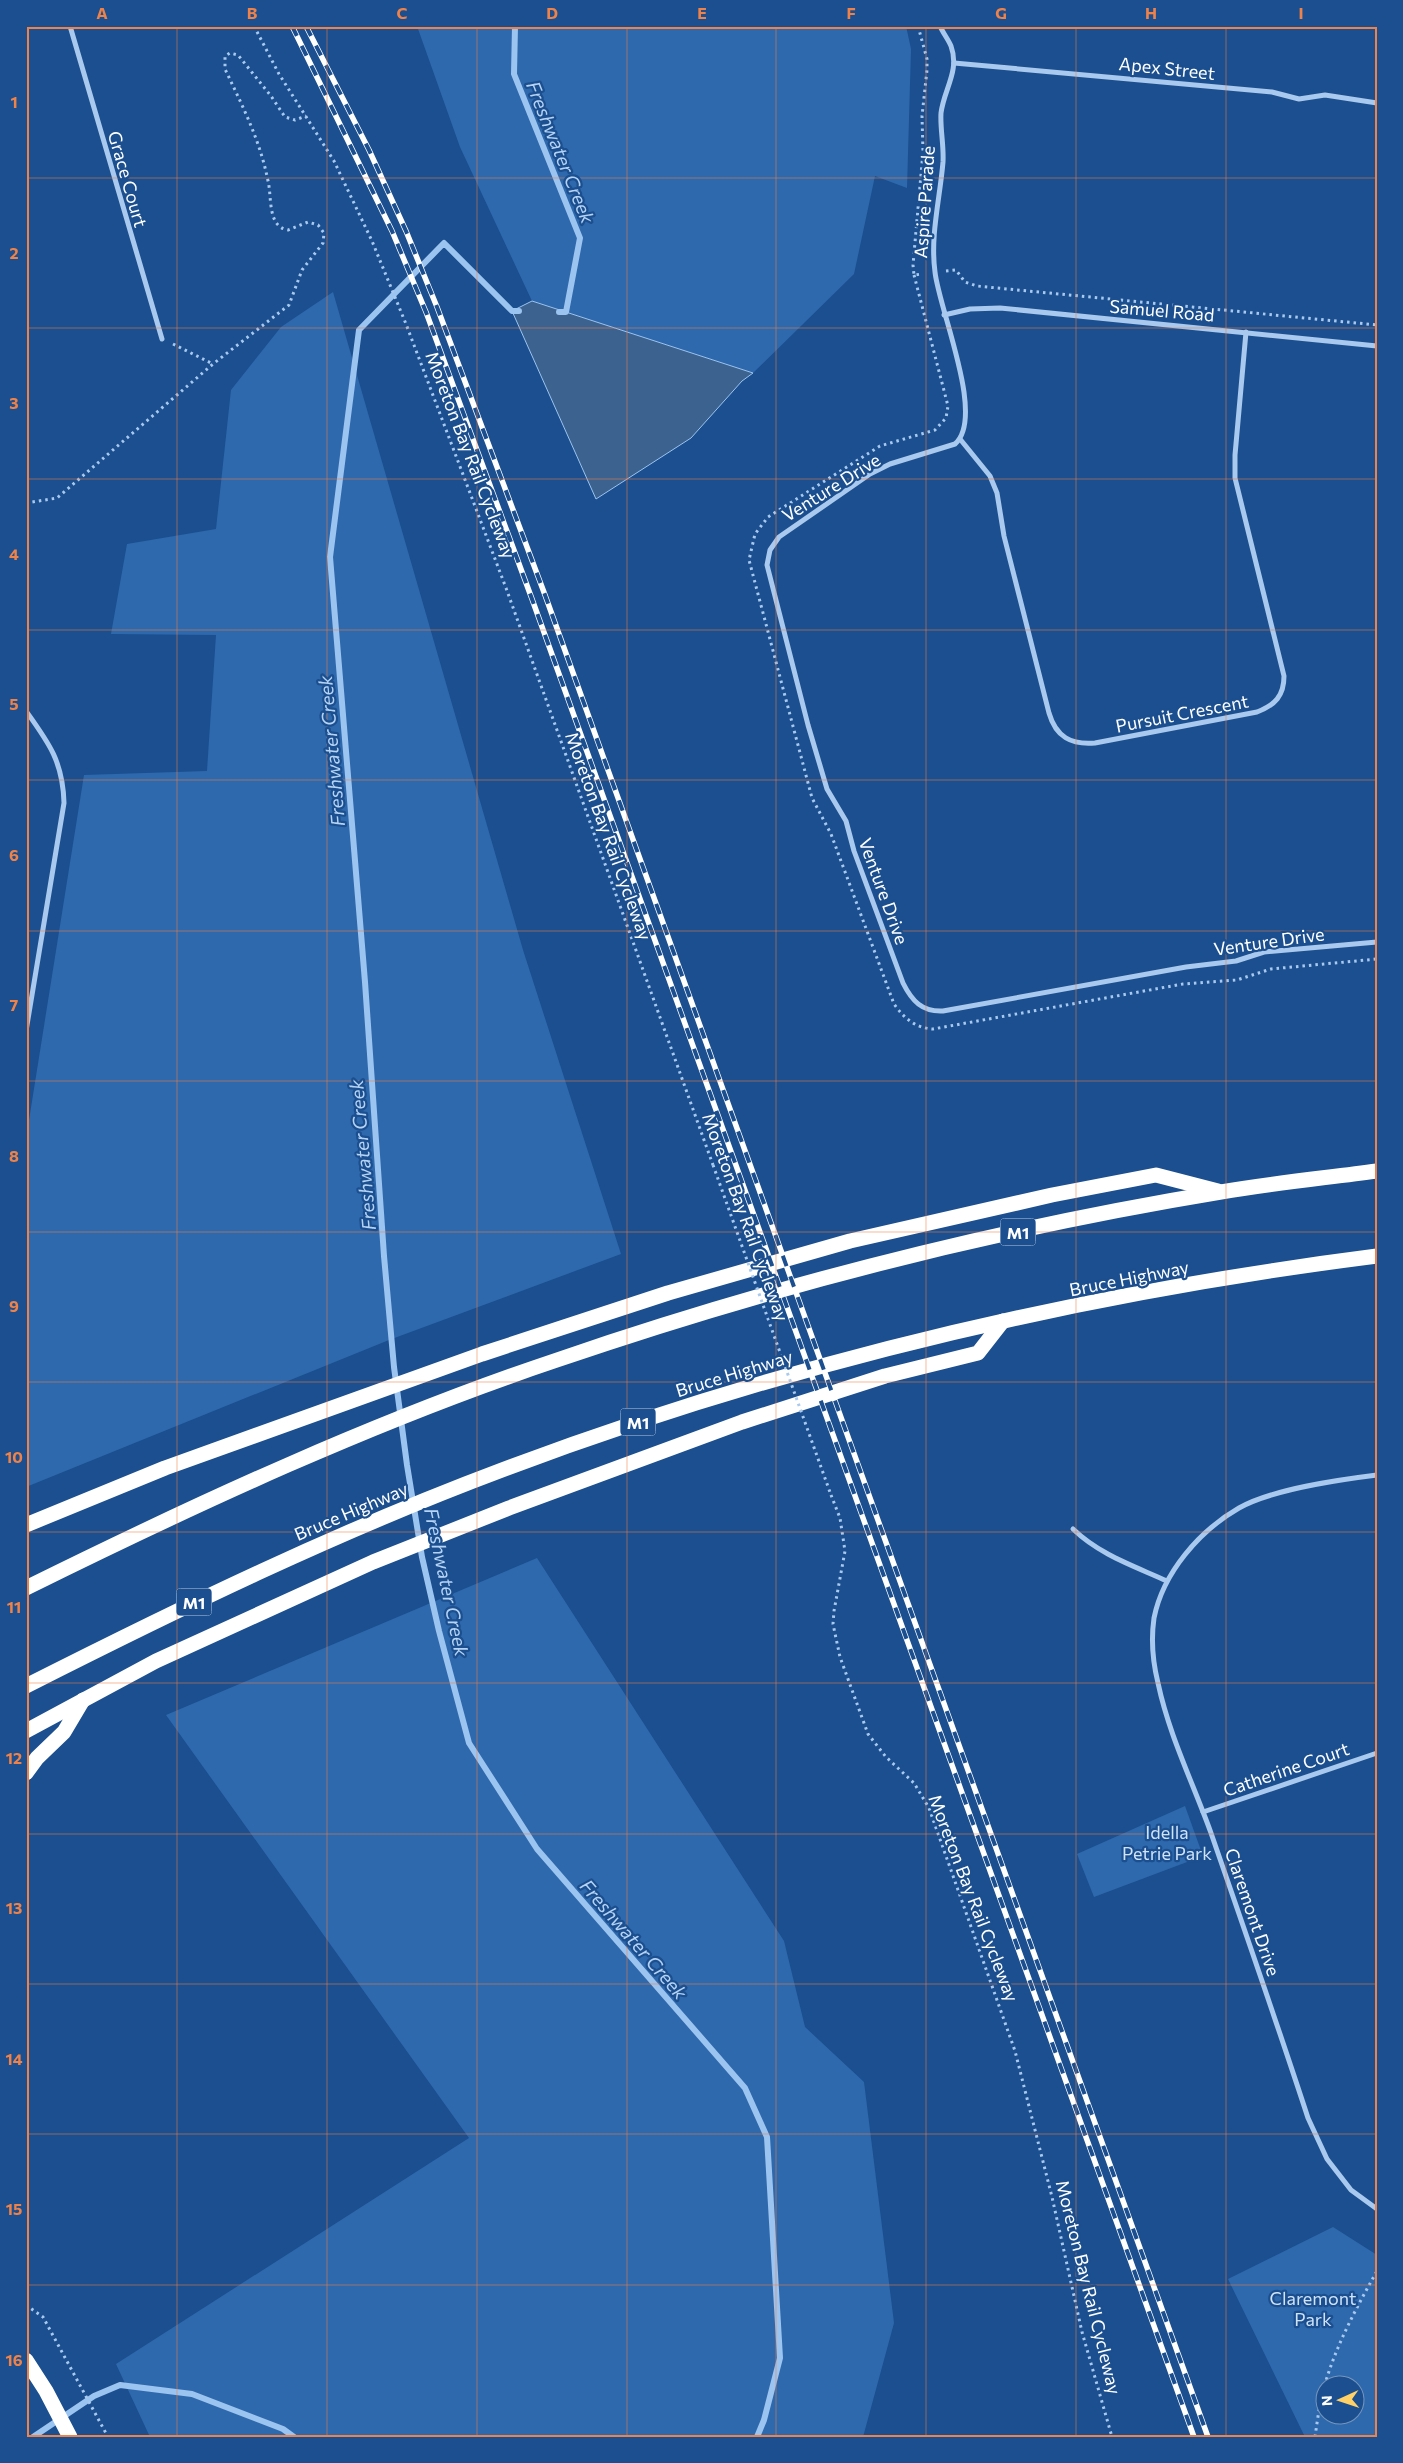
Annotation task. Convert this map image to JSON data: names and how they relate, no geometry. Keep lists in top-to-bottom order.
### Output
{
  "streets": {
    "highway": ["M1", "Bruce Highway"],
    "street": [
      "Apex Street",
      "Grace Court",
      "Aspire Parade",
      "Samuel Road",
      "Venture Drive",
      "Pursuit Crescent",
      "Catherine Court",
      "Claremont Drive"
    ],
    "path": ["Moreton Bay Rail Cycleway"]
  },
  "crossings": [
    ["Apex Street", "Aspire Parade"],
    ["Aspire Parade", "Samuel Road"],
    ["Aspire Parade", "Venture Drive"],
    ["Aspire Parade", "Pursuit Crescent"],
    ["Samuel Road", "Pursuit Crescent"],
    ["Venture Drive", "Pursuit Crescent"],
    ["Catherine Court", "Claremont Drive"]
  ],
  "water": ["Freshwater Creek"],
  "parks": ["Idella Petrie Park", "Claremont Park"],
  "north": "left",
  "grid": {
    "columns": [
      "A",
      "B",
      "C",
      "D",
      "E",
      "F",
      "G",
      "H",
      "I"
    ],
    "rows": [
      "1",
      "2",
      "3",
      "4",
      "5",
      "6",
      "7",
      "8",
      "9",
      "10",
      "11",
      "12",
      "13",
      "14",
      "15",
      "16"
    ]
  }
}
